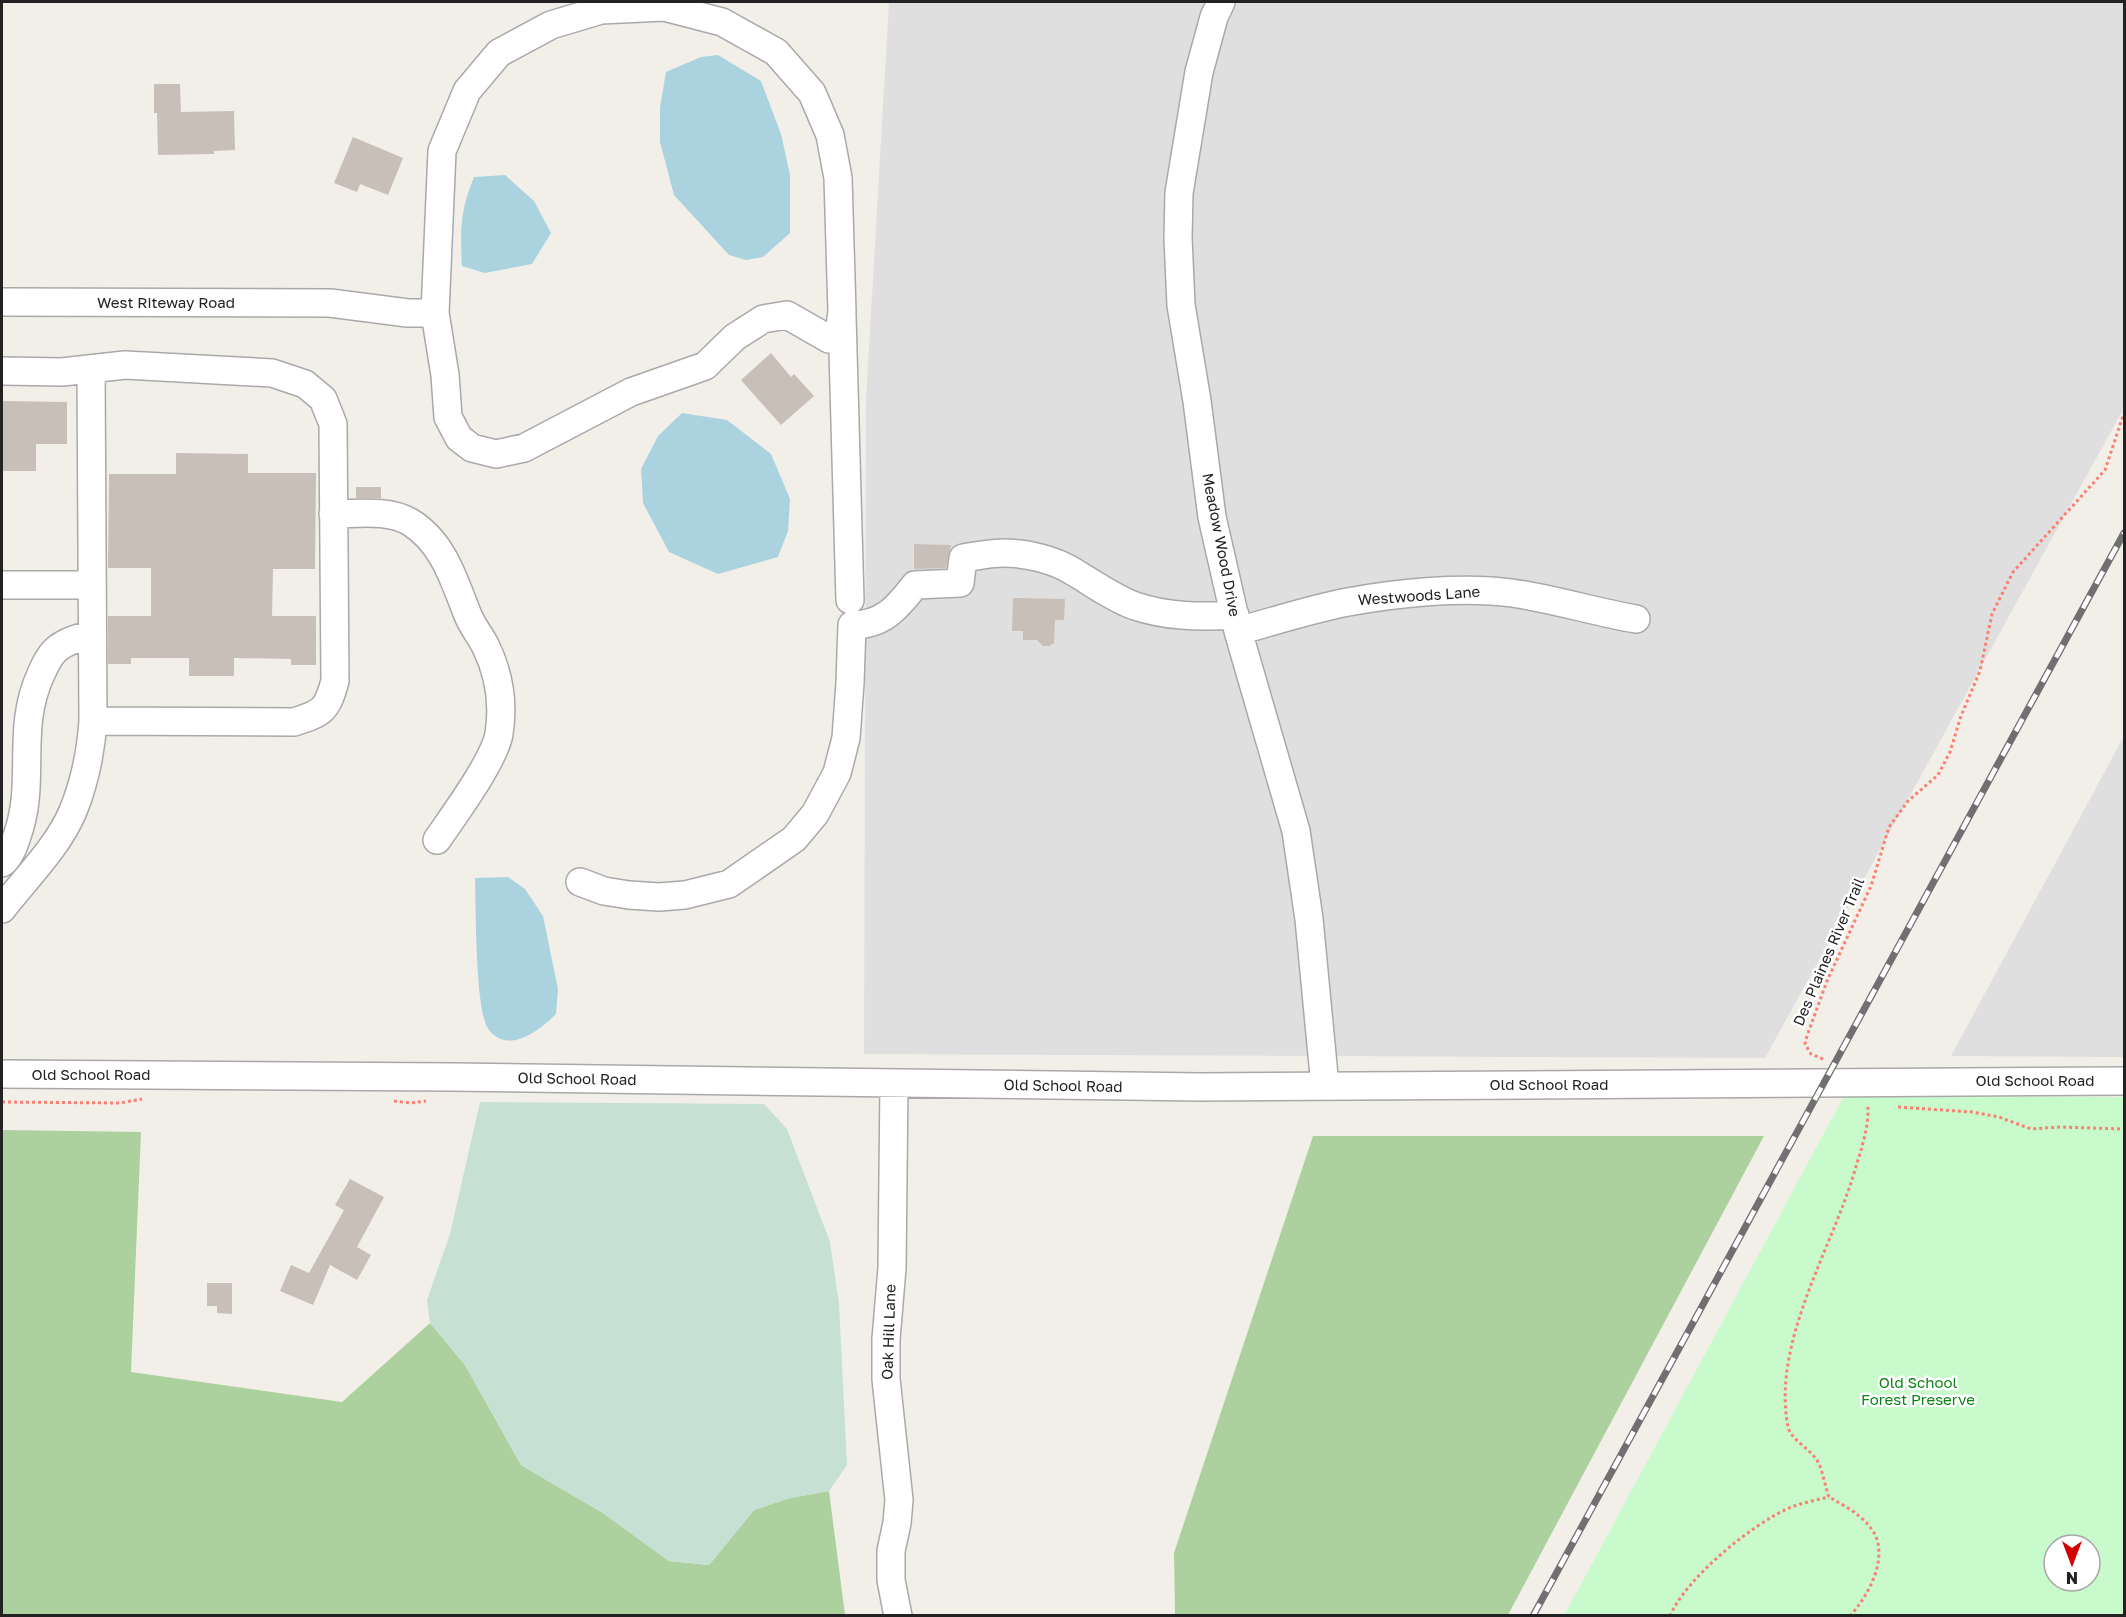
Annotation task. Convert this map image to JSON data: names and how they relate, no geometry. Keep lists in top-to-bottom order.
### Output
{
  "streets": {
    "street": [
      "West Riteway Road",
      "Meadow Wood Drive",
      "Westwoods Lane",
      "Old School Road",
      "Oak Hill Lane"
    ],
    "path": ["Des Plaines River Trail"]
  },
  "crossings": [
    ["Meadow Wood Drive", "Westwoods Lane"],
    ["Meadow Wood Drive", "Old School Road"],
    ["Old School Road", "Oak Hill Lane"]
  ],
  "parks": ["Old School Forest Preserve"],
  "north": "bottom"
}
